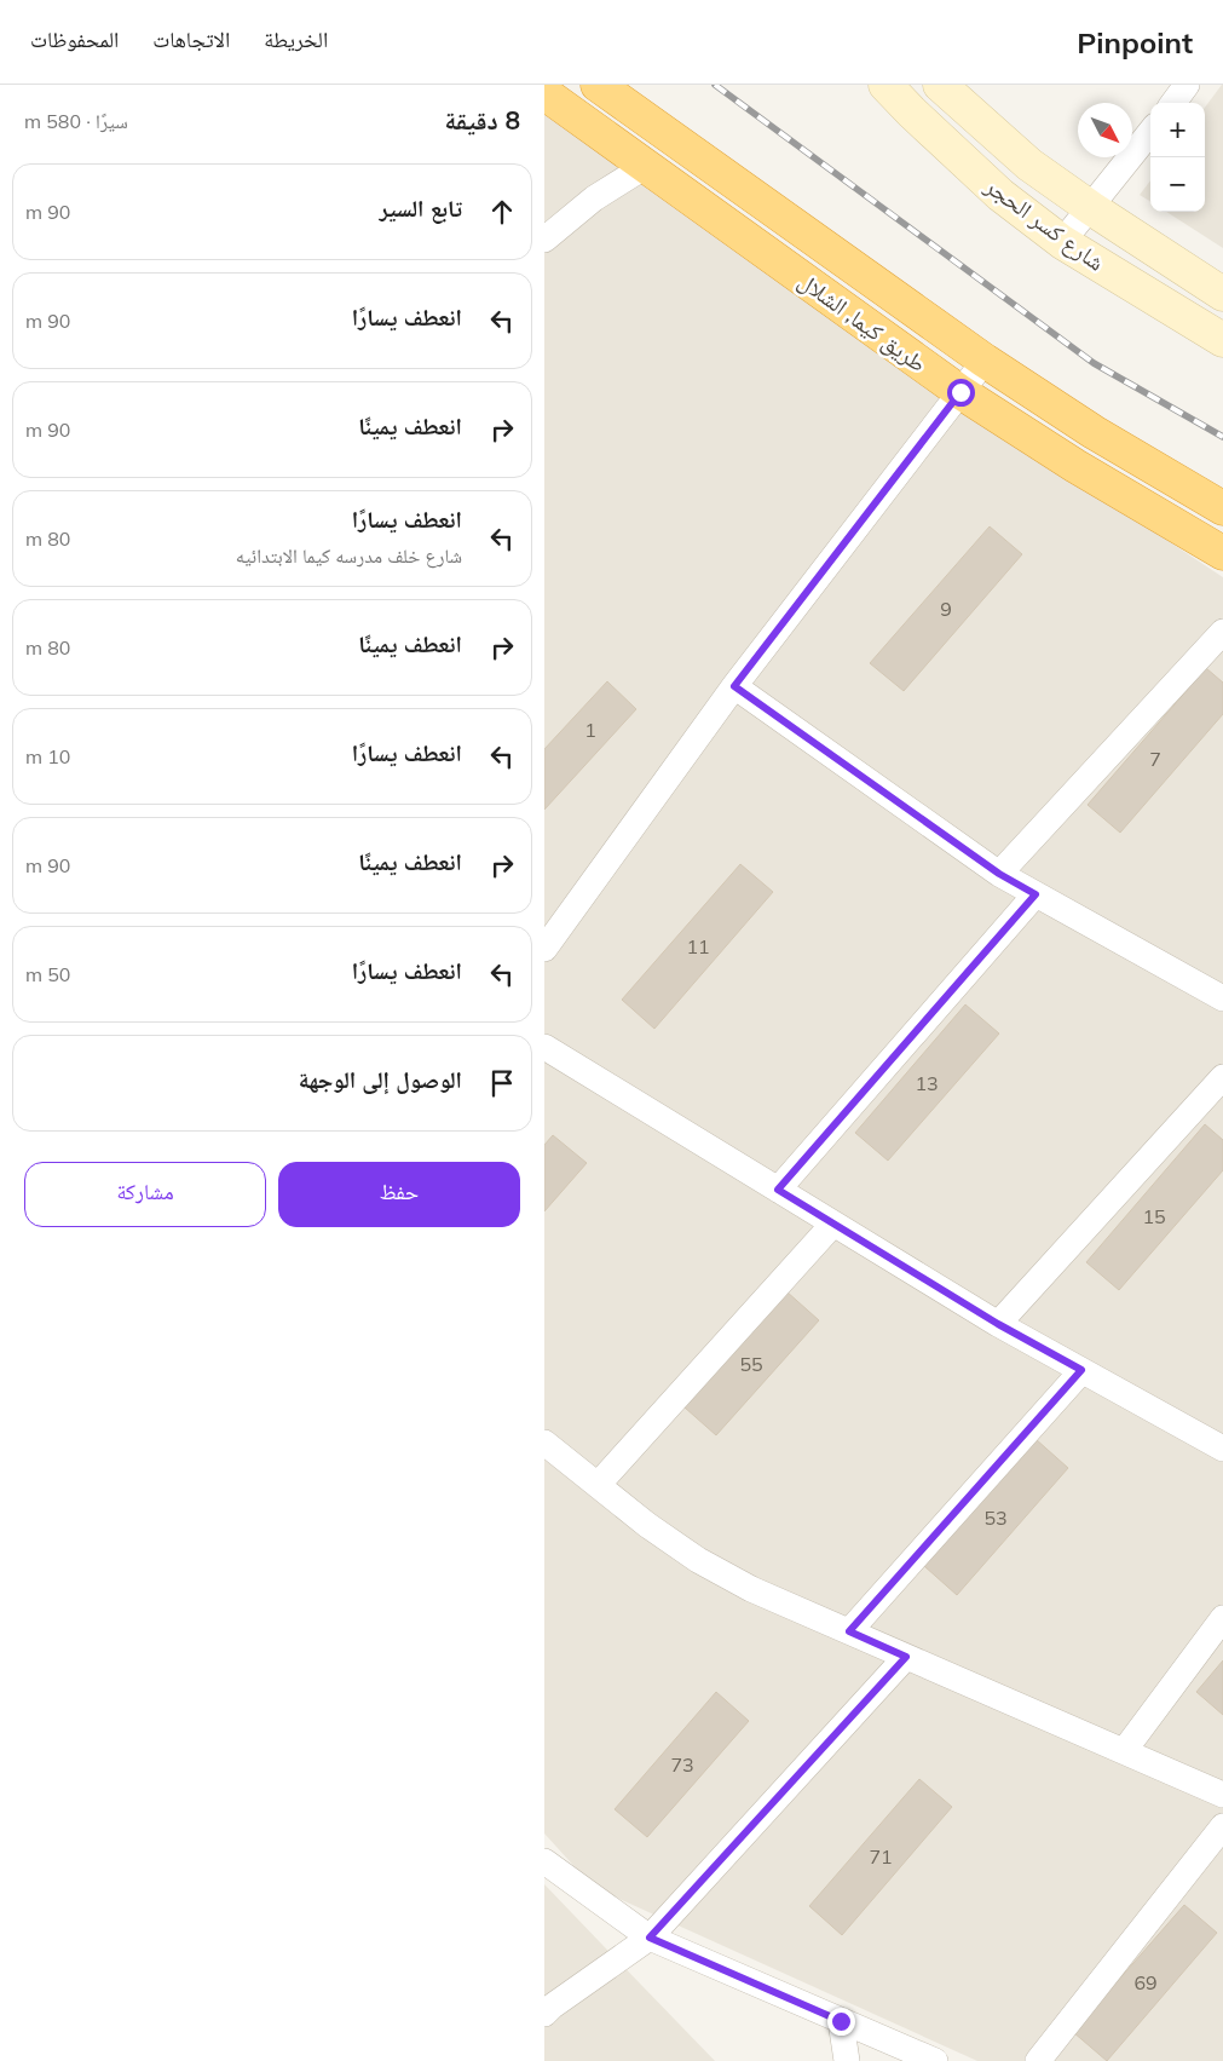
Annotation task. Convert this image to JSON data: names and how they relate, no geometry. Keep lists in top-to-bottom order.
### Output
{
  "streets": {
    "highway": ["طريق كيما, الشلال"],
    "main road": ["شارع كسر الحجر"]
  },
  "house_numbers": [
    "9",
    "1",
    "7",
    "11",
    "13",
    "15",
    "55",
    "53",
    "73",
    "71",
    "69"
  ],
  "north": "bottom right",
  "page": {
    "header": "Pinpoint",
    "nav": ["الخريطة", "الاتجاهات", "المحفوظات"],
    "heading": ["8 دقيقة", "سيرًا · 580 m"],
    "map_buttons": ["+", "−"],
    "list": [
      ["تابع السير", "90 m"],
      ["انعطف يسارًا", "90 m"],
      ["انعطف يمينًا", "90 m"],
      ["انعطف يسارًا", "شارع خلف مدرسه كيما الابتدائيه", "80 m"],
      ["انعطف يمينًا", "80 m"],
      ["انعطف يسارًا", "10 m"],
      ["انعطف يمينًا", "90 m"],
      ["انعطف يسارًا", "50 m"],
      "الوصول إلى الوجهة"
    ],
    "buttons": ["حفظ", "مشاركة"]
  }
}
